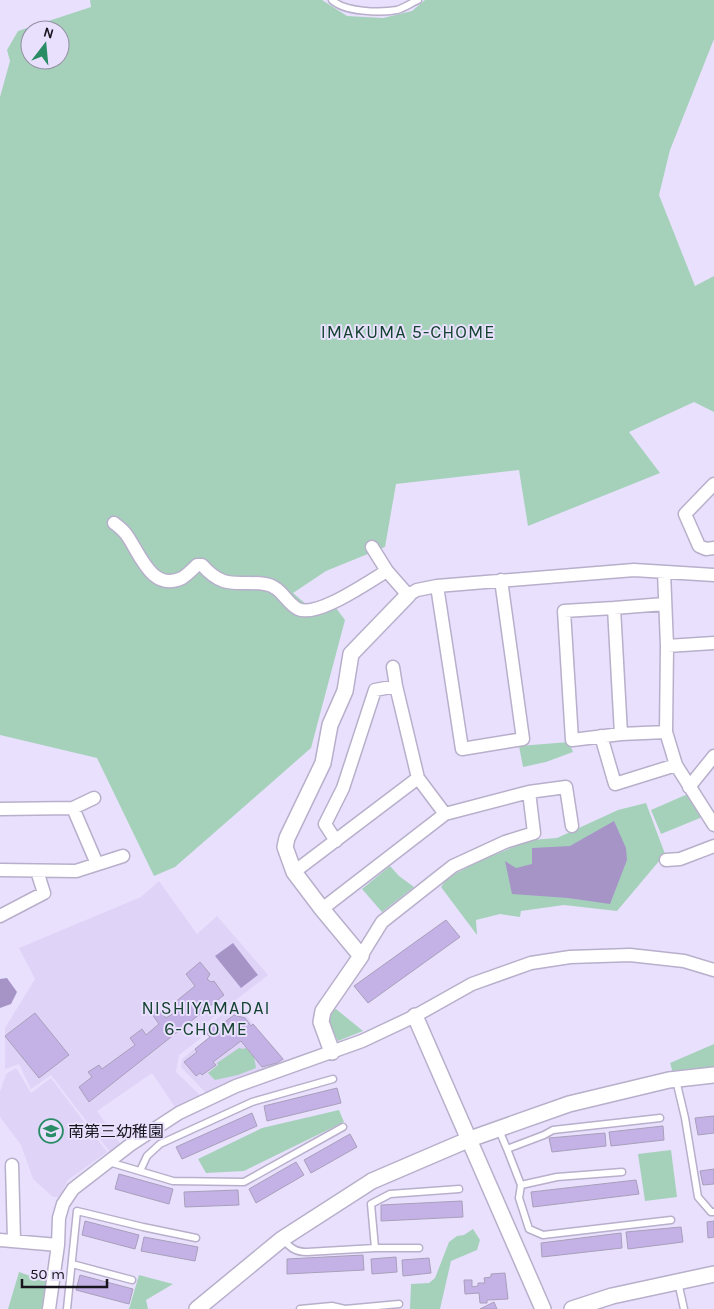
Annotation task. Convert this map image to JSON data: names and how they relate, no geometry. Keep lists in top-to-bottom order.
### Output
{
  "districts": ["IMAKUMA 5-CHOME", "NISHIYAMADAI 6-CHOME"],
  "places": {
    "school or university": ["南第三幼稚園"]
  },
  "scale_bar": "50 m",
  "north": "top"
}
